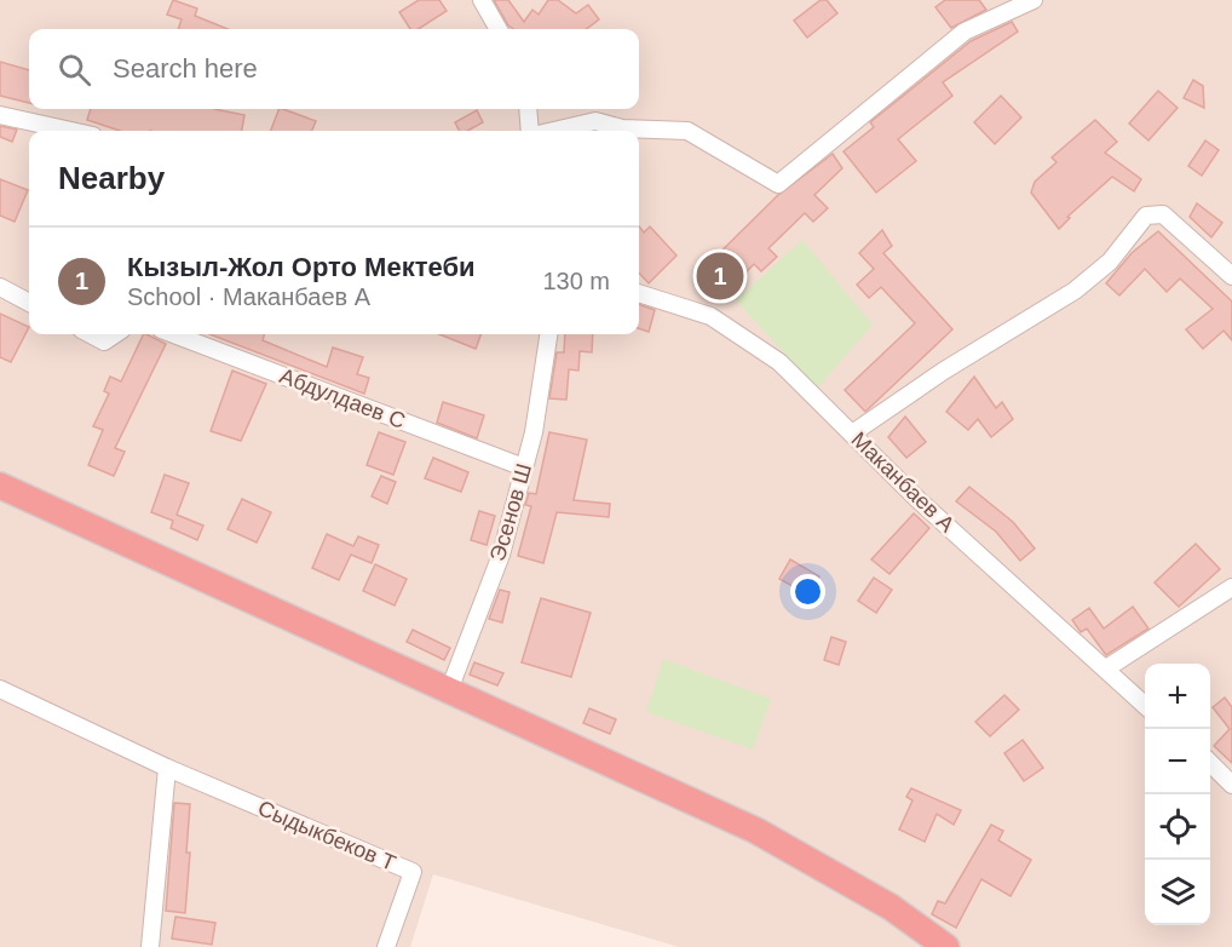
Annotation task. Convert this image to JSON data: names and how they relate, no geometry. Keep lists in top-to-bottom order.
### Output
{
  "streets": {
    "street": [
      "Абдулдаев С",
      "Маканбаев А",
      "Эсенов Ш",
      "Сыдыкбеков Т"
    ]
  },
  "crossings": [
    ["Абдулдаев С", "Эсенов Ш"]
  ],
  "page": {
    "search": "Search here",
    "heading": "Nearby",
    "list": [
      {
        "mark": "1",
        "name": "Кызыл-Жол Орто Мектеби",
        "note": "School · Маканбаев А",
        "value": "130 m"
      }
    ],
    "pins": "1",
    "map_buttons": ["+", "−"]
  }
}
